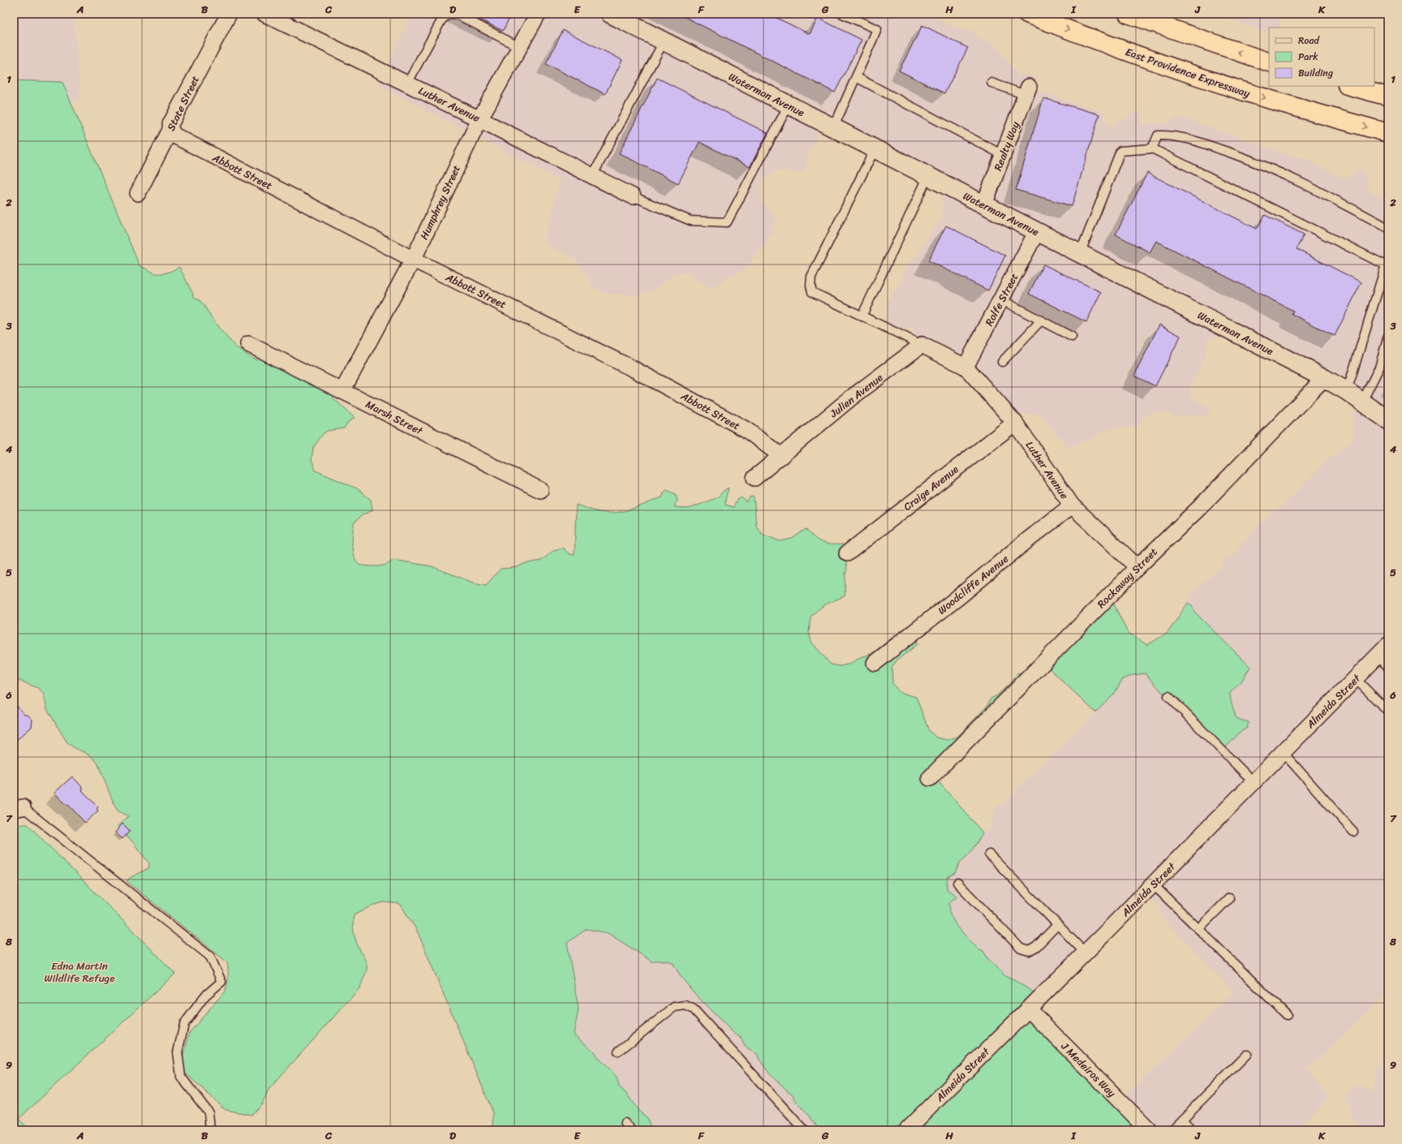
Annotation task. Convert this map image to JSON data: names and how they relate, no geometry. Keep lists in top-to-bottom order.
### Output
{
  "streets": {
    "highway": ["East Providence Expressway"],
    "main road": ["Waterman Avenue"],
    "street": [
      "State Street",
      "Luther Avenue",
      "Realty Way",
      "Abbott Street",
      "Humphrey Street",
      "Rolfe Street",
      "Julien Avenue",
      "Marsh Street",
      "Craige Avenue",
      "Rockaway Street",
      "Woodcliffe Avenue",
      "Almeida Street",
      "J Medeiros Way"
    ]
  },
  "crossings": [
    ["Waterman Avenue", "Realty Way"],
    ["Waterman Avenue", "Rolfe Street"],
    ["Waterman Avenue", "Rockaway Street"],
    ["State Street", "Abbott Street"],
    ["Luther Avenue", "Humphrey Street"],
    ["Luther Avenue", "Rolfe Street"],
    ["Luther Avenue", "Craige Avenue"],
    ["Luther Avenue", "Rockaway Street"],
    ["Luther Avenue", "Woodcliffe Avenue"],
    ["Abbott Street", "Humphrey Street"],
    ["Abbott Street", "Julien Avenue"],
    ["Humphrey Street", "Marsh Street"],
    ["Almeida Street", "J Medeiros Way"]
  ],
  "parks": ["Edna Martin Wildlife Refuge"],
  "legend": ["Road", "Park", "Building"],
  "grid": {
    "columns": [
      "A",
      "B",
      "C",
      "D",
      "E",
      "F",
      "G",
      "H",
      "I",
      "J",
      "K"
    ],
    "rows": [
      "1",
      "2",
      "3",
      "4",
      "5",
      "6",
      "7",
      "8",
      "9"
    ]
  }
}
